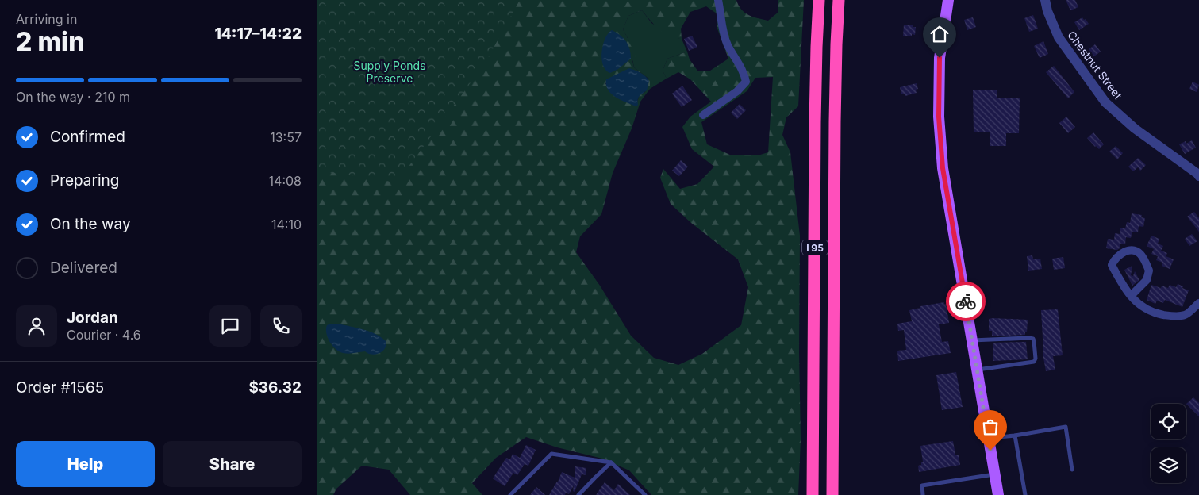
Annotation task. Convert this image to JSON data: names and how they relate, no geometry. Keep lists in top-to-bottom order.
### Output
{
  "streets": {
    "highway": ["I 95"],
    "street": ["Chestnut Street"]
  },
  "parks": ["Supply Ponds Preserve"],
  "page": {
    "heading": ["2 min", "Arriving in", "14:17–14:22"],
    "panel": [
      "Jordan",
      "Courier · 4.6",
      "Order #1565",
      "$36.32"
    ],
    "bar": "On the way · 210 m",
    "list": [
      ["Confirmed", "13:57"],
      ["Preparing", "14:08"],
      ["On the way", "14:10"],
      "Delivered"
    ],
    "buttons": ["Help", "Share"]
  }
}
